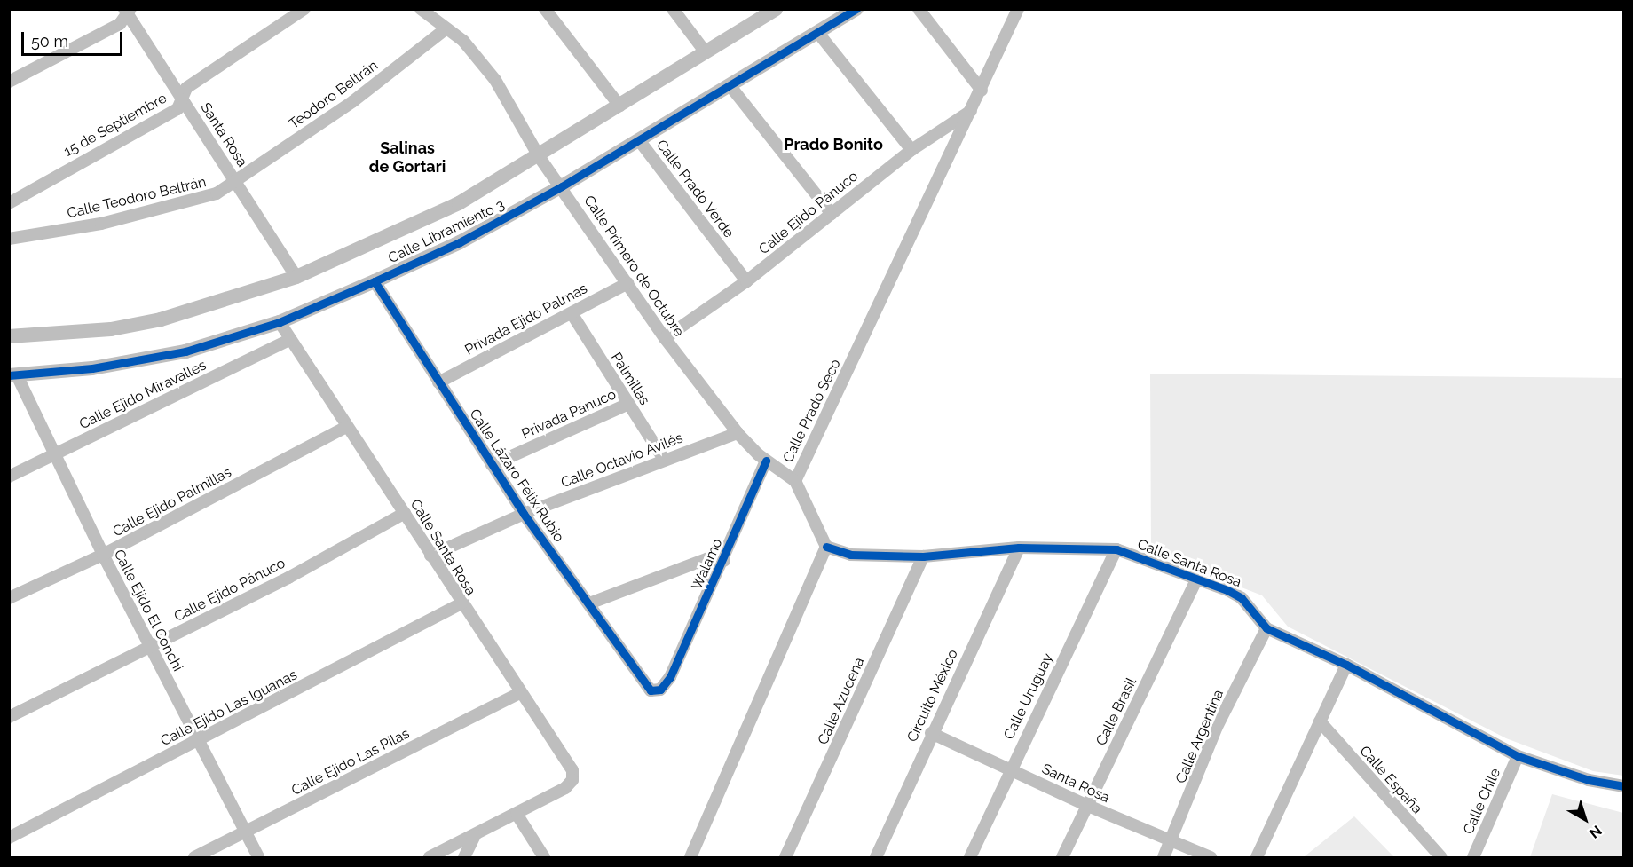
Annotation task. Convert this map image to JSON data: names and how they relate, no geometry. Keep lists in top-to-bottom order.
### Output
{
  "streets": {
    "street": [
      "Teodoro Beltrán",
      "15 de Septiembre",
      "Santa Rosa",
      "Calle Prado Verde",
      "Calle Teodoro Beltrán",
      "Calle Ejido Pánuco",
      "Calle Libramiento 3",
      "Calle Primero de Octubre",
      "Privada Ejido Palmas",
      "Palmillas",
      "Calle Ejido Miravalles",
      "Calle Prado Seco",
      "Privada Pánuco",
      "Calle Octavio Avilés",
      "Calle Lázaro Félix Rubio",
      "Calle Ejido Palmillas",
      "Calle Santa Rosa",
      "Walamo",
      "Calle Ejido El Conchi",
      "Circuito México",
      "Calle Uruguay",
      "Calle Azucena",
      "Calle Ejido Las Iguanas",
      "Calle Brasil",
      "Calle Argentina",
      "Calle Ejido Las Pilas",
      "Calle España",
      "Calle Chile"
    ]
  },
  "crossings": [
    ["Teodoro Beltrán", "Santa Rosa"],
    ["Teodoro Beltrán", "Calle Teodoro Beltrán"],
    ["Teodoro Beltrán", "Calle Primero de Octubre"],
    ["15 de Septiembre", "Santa Rosa"],
    ["Santa Rosa", "Calle Teodoro Beltrán"],
    ["Santa Rosa", "Calle Libramiento 3"],
    ["Santa Rosa", "Circuito México"],
    ["Santa Rosa", "Calle Uruguay"],
    ["Santa Rosa", "Calle Brasil"],
    ["Santa Rosa", "Calle Argentina"],
    ["Calle Prado Verde", "Calle Ejido Pánuco"],
    ["Calle Prado Verde", "Calle Libramiento 3"],
    ["Calle Ejido Pánuco", "Calle Primero de Octubre"],
    ["Calle Ejido Pánuco", "Calle Prado Seco"],
    ["Calle Ejido Pánuco", "Calle Santa Rosa"],
    ["Calle Ejido Pánuco", "Calle Ejido El Conchi"],
    ["Calle Libramiento 3", "Calle Primero de Octubre"],
    ["Calle Libramiento 3", "Calle Lázaro Félix Rubio"],
    ["Calle Libramiento 3", "Calle Santa Rosa"],
    ["Calle Libramiento 3", "Calle Ejido El Conchi"],
    ["Calle Primero de Octubre", "Privada Ejido Palmas"],
    ["Calle Primero de Octubre", "Calle Prado Seco"],
    ["Calle Primero de Octubre", "Calle Octavio Avilés"],
    ["Calle Primero de Octubre", "Walamo"],
    ["Privada Ejido Palmas", "Palmillas"],
    ["Privada Ejido Palmas", "Calle Lázaro Félix Rubio"],
    ["Palmillas", "Privada Pánuco"],
    ["Palmillas", "Calle Octavio Avilés"],
    ["Calle Ejido Miravalles", "Calle Santa Rosa"],
    ["Calle Ejido Miravalles", "Calle Ejido El Conchi"],
    ["Calle Prado Seco", "Calle Santa Rosa"],
    ["Privada Pánuco", "Calle Lázaro Félix Rubio"],
    ["Calle Octavio Avilés", "Calle Lázaro Félix Rubio"],
    ["Calle Octavio Avilés", "Calle Santa Rosa"],
    ["Calle Lázaro Félix Rubio", "Walamo"],
    ["Calle Ejido Palmillas", "Calle Santa Rosa"],
    ["Calle Ejido Palmillas", "Calle Ejido El Conchi"],
    ["Calle Santa Rosa", "Circuito México"],
    ["Calle Santa Rosa", "Calle Uruguay"],
    ["Calle Santa Rosa", "Calle Azucena"],
    ["Calle Santa Rosa", "Calle Ejido Las Iguanas"],
    ["Calle Santa Rosa", "Calle Brasil"],
    ["Calle Santa Rosa", "Calle Argentina"],
    ["Calle Santa Rosa", "Calle Ejido Las Pilas"],
    ["Calle Santa Rosa", "Calle Chile"],
    ["Calle Ejido El Conchi", "Calle Ejido Las Iguanas"],
    ["Calle Ejido El Conchi", "Calle Ejido Las Pilas"]
  ],
  "districts": ["Prado Bonito", "Salinas de Gortari"],
  "scale_bar": "50 m",
  "north": "bottom right"
}
